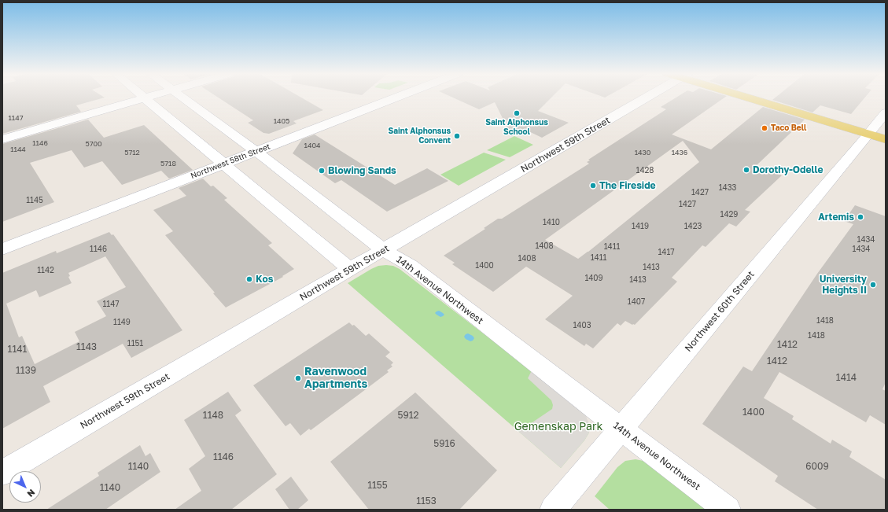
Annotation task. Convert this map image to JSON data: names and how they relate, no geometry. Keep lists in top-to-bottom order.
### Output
{
  "streets": {
    "street": [
      "Northwest 59th Street",
      "Northwest 58th Street",
      "14th Avenue Northwest",
      "Northwest 60th Street"
    ]
  },
  "crossings": [
    ["Northwest 59th Street", "14th Avenue Northwest"],
    ["Northwest 58th Street", "14th Avenue Northwest"],
    ["14th Avenue Northwest", "Northwest 60th Street"]
  ],
  "parks": ["Gemenskap Park"],
  "places": [
    "Saint Alphonsus School",
    "Taco Bell",
    "Saint Alphonsus Convent",
    "Dorothy-Odelle",
    "Blowing Sands",
    "The Fireside",
    "Artemis",
    "Kos",
    "University Heights II",
    "Ravenwood Apartments"
  ],
  "house_numbers": [
    "1147",
    "1405",
    "1146",
    "5700",
    "1404",
    "1144",
    "5712",
    "1430",
    "1436",
    "5718",
    "1428",
    "1433",
    "1427",
    "1145",
    "1427",
    "1429",
    "1410",
    "1419",
    "1423",
    "1434",
    "1408",
    "1411",
    "1146",
    "1434",
    "1417",
    "1411",
    "1408",
    "1400",
    "1413",
    "1142",
    "1409",
    "1413",
    "1407",
    "1147",
    "1418",
    "1149",
    "1403",
    "1418",
    "1151",
    "1412",
    "1143",
    "1141",
    "1412",
    "1139",
    "1414",
    "1400",
    "1148",
    "5912",
    "5916",
    "1146",
    "1140",
    "6009",
    "1155",
    "1140",
    "1153"
  ],
  "north": "bottom right"
}
